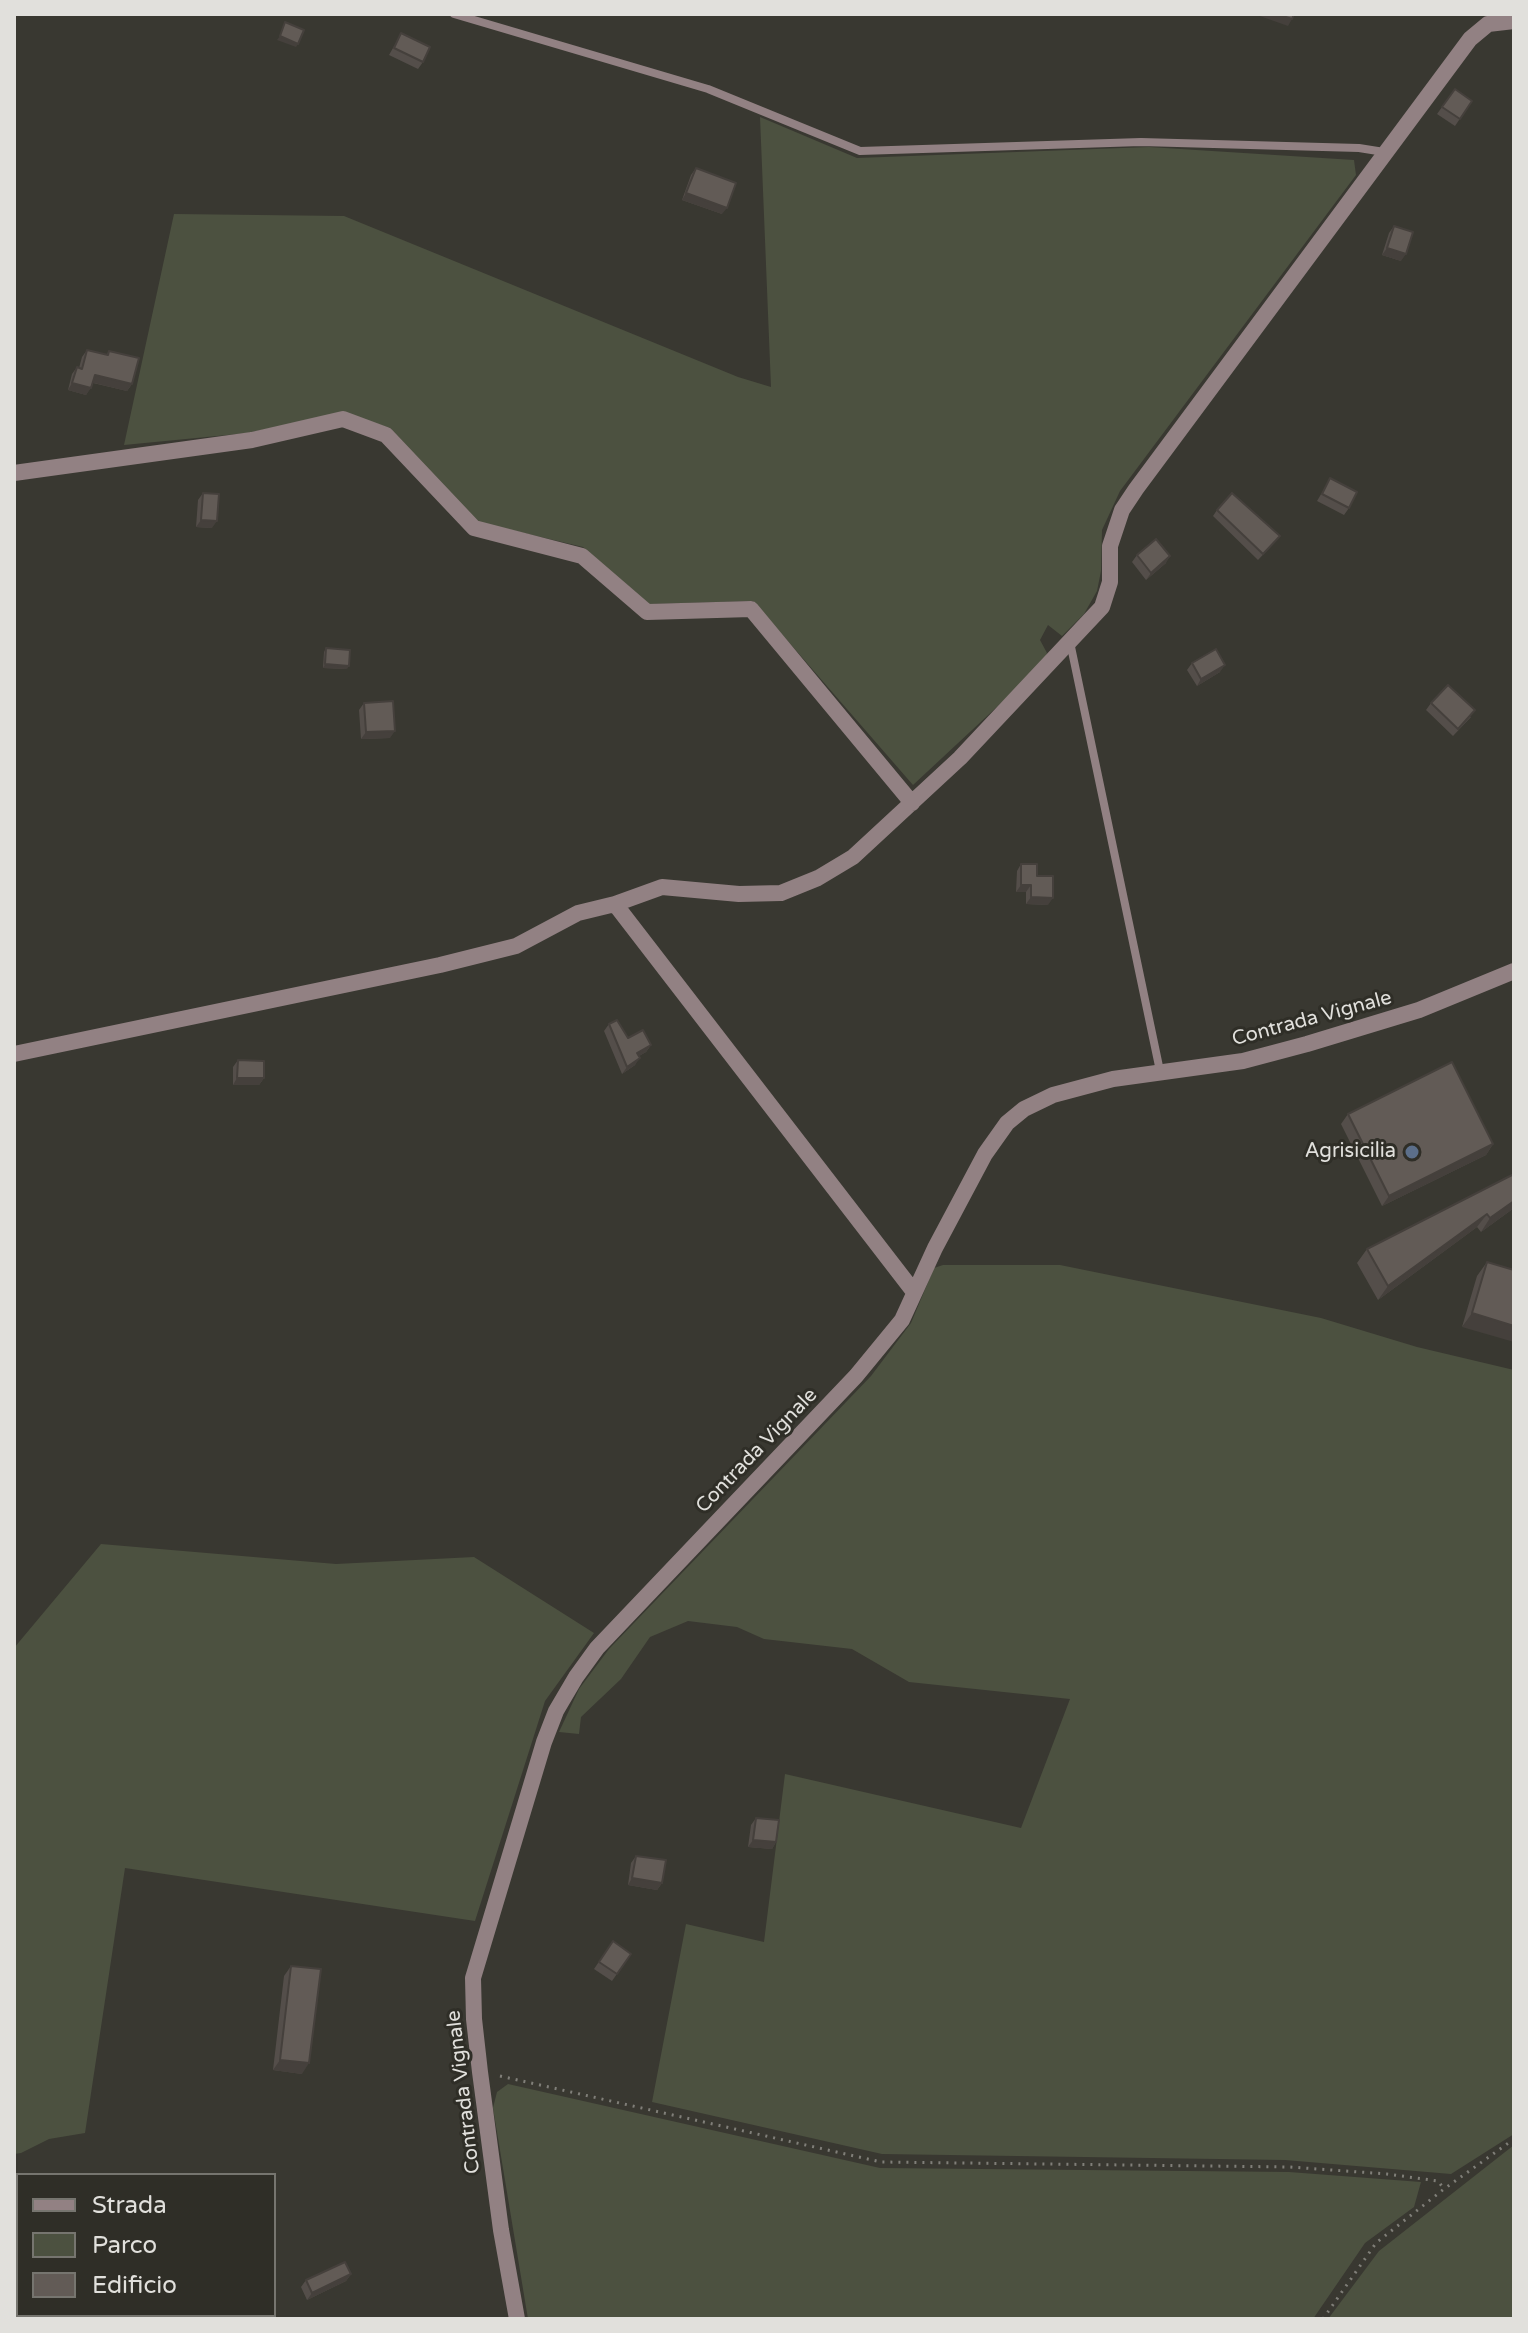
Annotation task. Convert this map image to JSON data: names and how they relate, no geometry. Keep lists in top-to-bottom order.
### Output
{
  "streets": {
    "street": ["Contrada Vignale"]
  },
  "places": ["Agrisicilia"],
  "legend": ["Strada", "Parco", "Edificio"]
}
